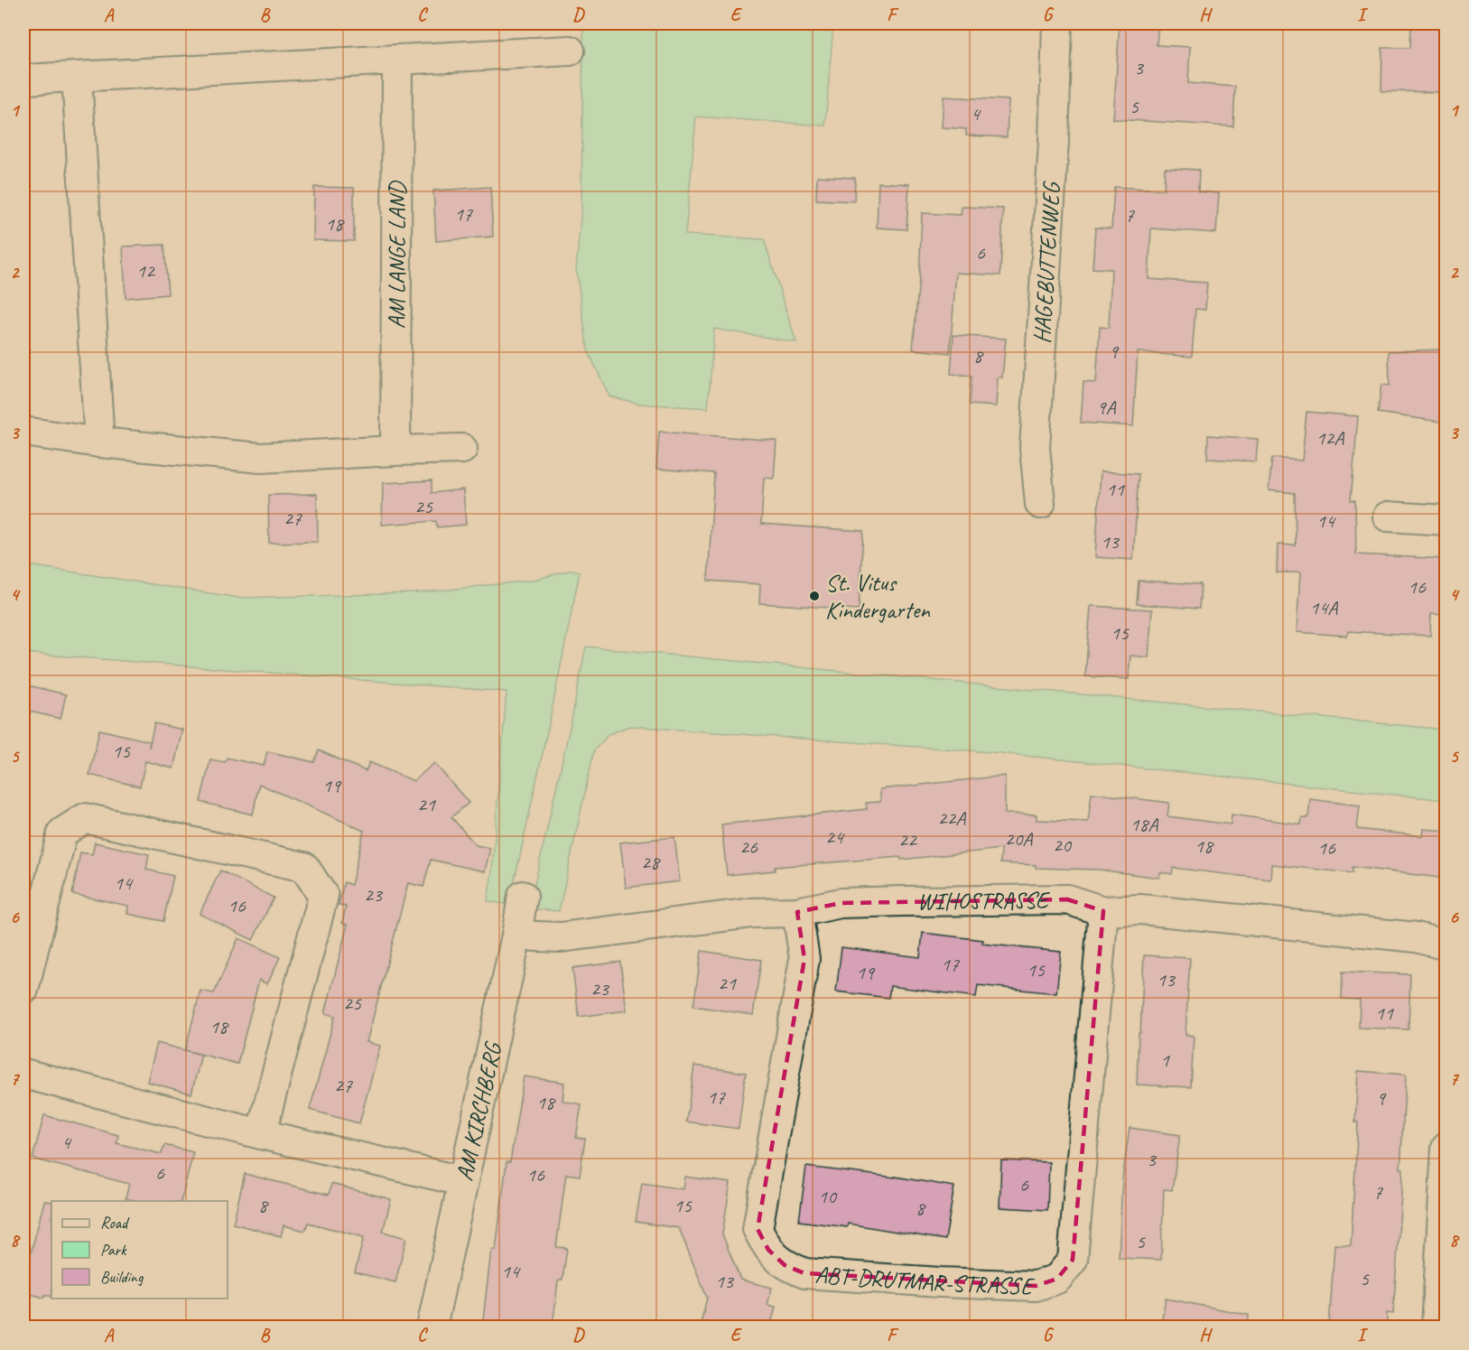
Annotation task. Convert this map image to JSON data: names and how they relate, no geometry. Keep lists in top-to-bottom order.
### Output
{
  "streets": {
    "street": [
      "AM LANGE LAND",
      "HAGEBUTTENWEG",
      "WIHOSTRASSE",
      "AM KIRCHBERG",
      "ABT-DRUTMAR-STRASSE"
    ]
  },
  "crossings": [
    ["WIHOSTRASSE", "AM KIRCHBERG"],
    ["WIHOSTRASSE", "ABT-DRUTMAR-STRASSE"]
  ],
  "places": ["St. Vitus Kindergarten"],
  "house_numbers": [
    "3",
    "5",
    "4",
    "17",
    "7",
    "18",
    "6",
    "12",
    "9",
    "8",
    "9A",
    "12A",
    "11",
    "25",
    "27",
    "14",
    "13",
    "16",
    "14A",
    "15",
    "15",
    "19",
    "21",
    "22A",
    "18A",
    "24",
    "20A",
    "22",
    "20",
    "18",
    "26",
    "16",
    "28",
    "14",
    "23",
    "16",
    "17",
    "15",
    "19",
    "13",
    "21",
    "23",
    "25",
    "11",
    "18",
    "1",
    "27",
    "17",
    "9",
    "18",
    "4",
    "3",
    "6",
    "16",
    "6",
    "7",
    "10",
    "8",
    "15",
    "8",
    "5",
    "14",
    "5",
    "13"
  ],
  "legend": ["Road", "Park", "Building"],
  "grid": {
    "columns": [
      "A",
      "B",
      "C",
      "D",
      "E",
      "F",
      "G",
      "H",
      "I"
    ],
    "rows": [
      "1",
      "2",
      "3",
      "4",
      "5",
      "6",
      "7",
      "8"
    ]
  }
}
